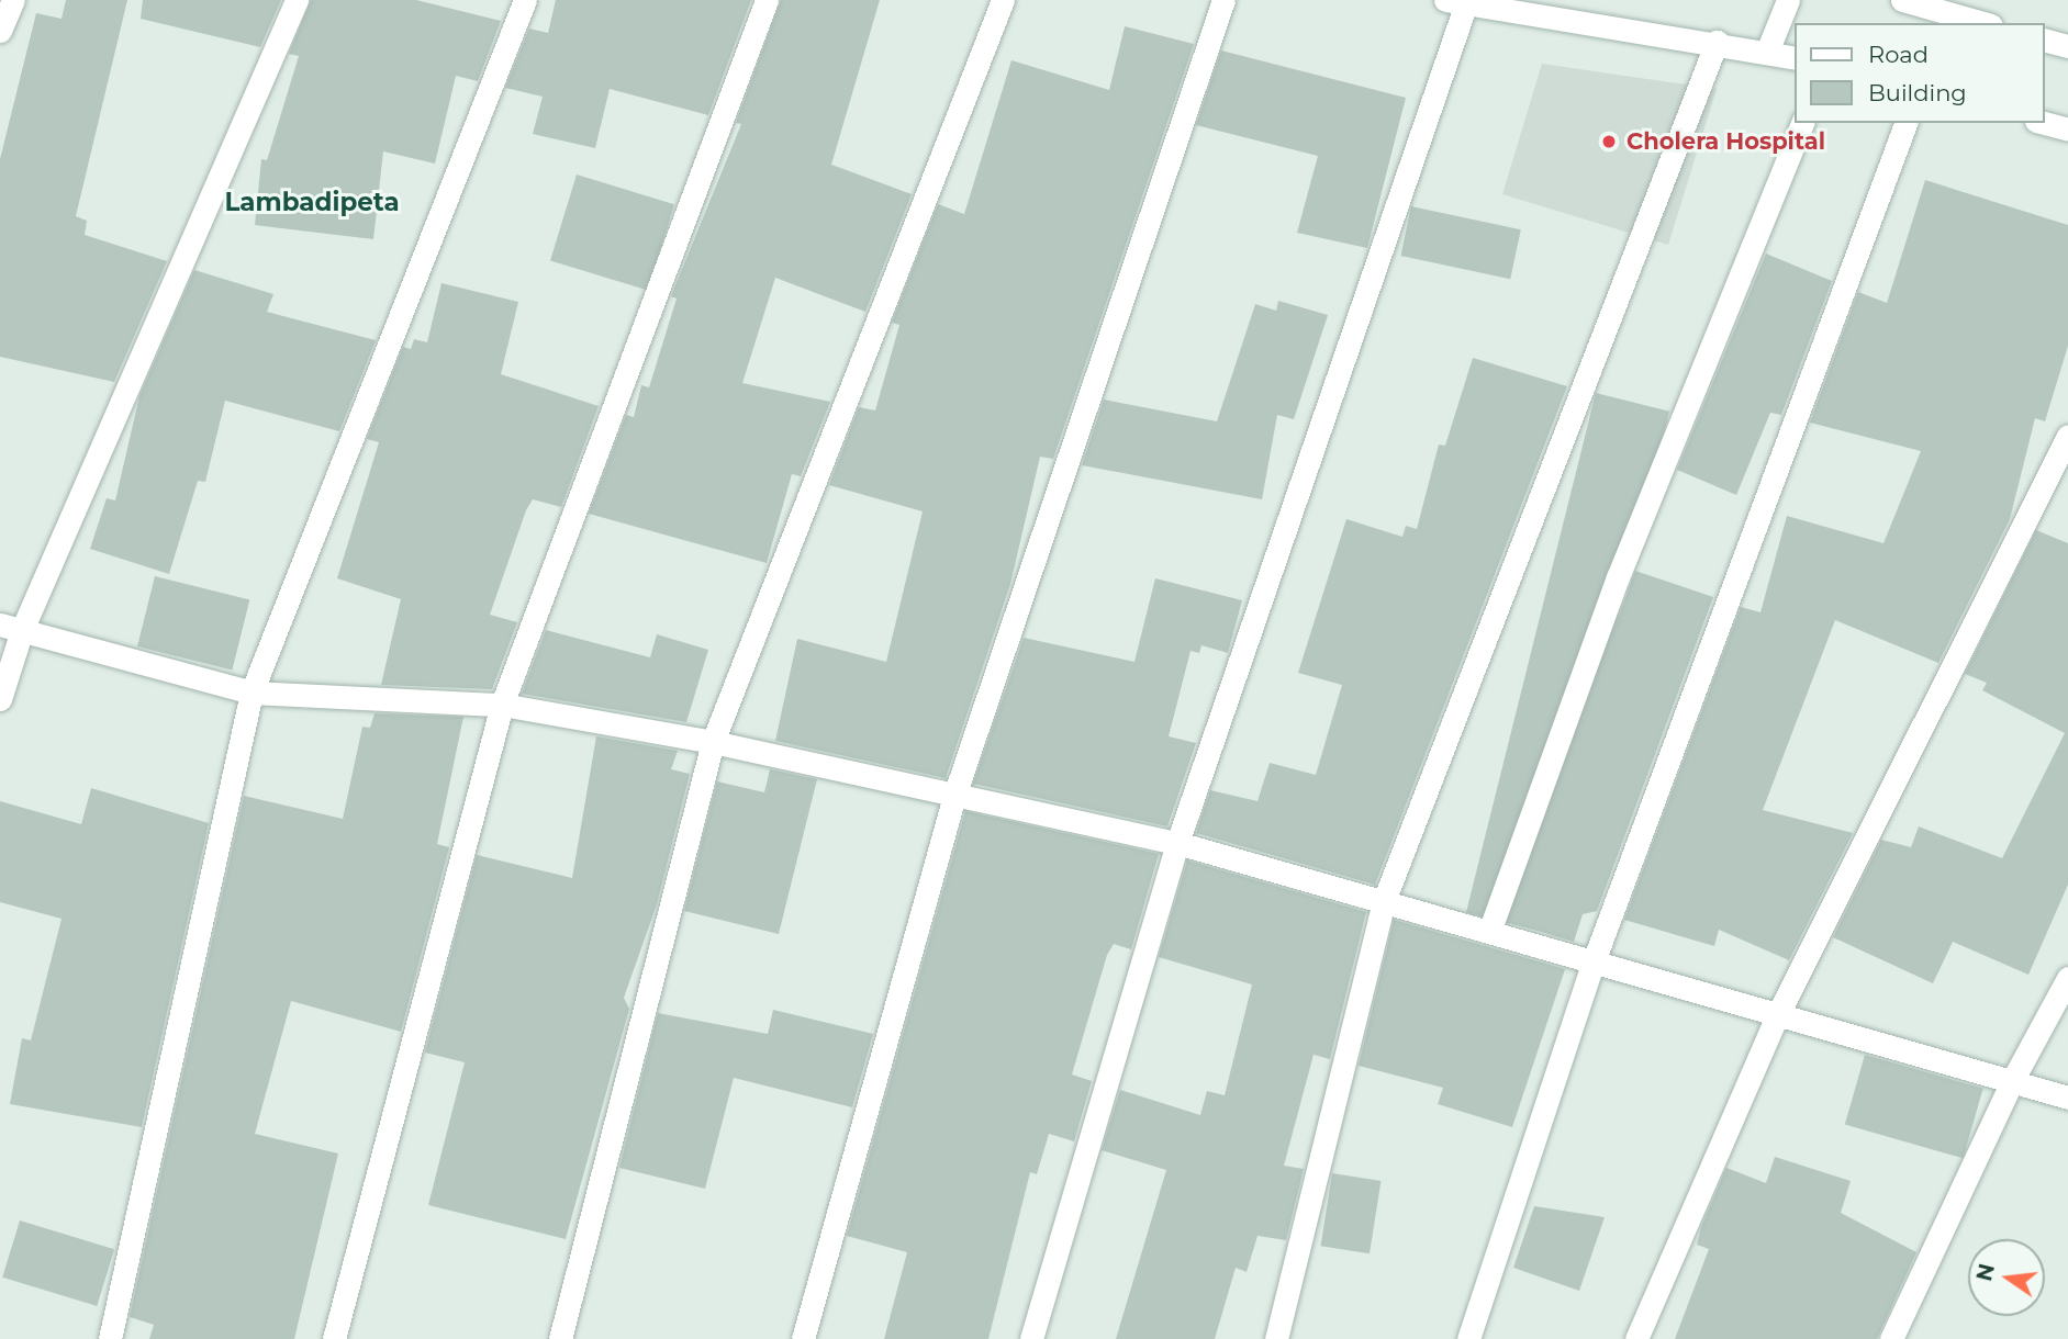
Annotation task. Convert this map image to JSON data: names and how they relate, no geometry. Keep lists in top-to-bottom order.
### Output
{
  "districts": ["Lambadipeta"],
  "places": ["Cholera Hospital"],
  "legend": ["Road", "Building"],
  "north": "left"
}
